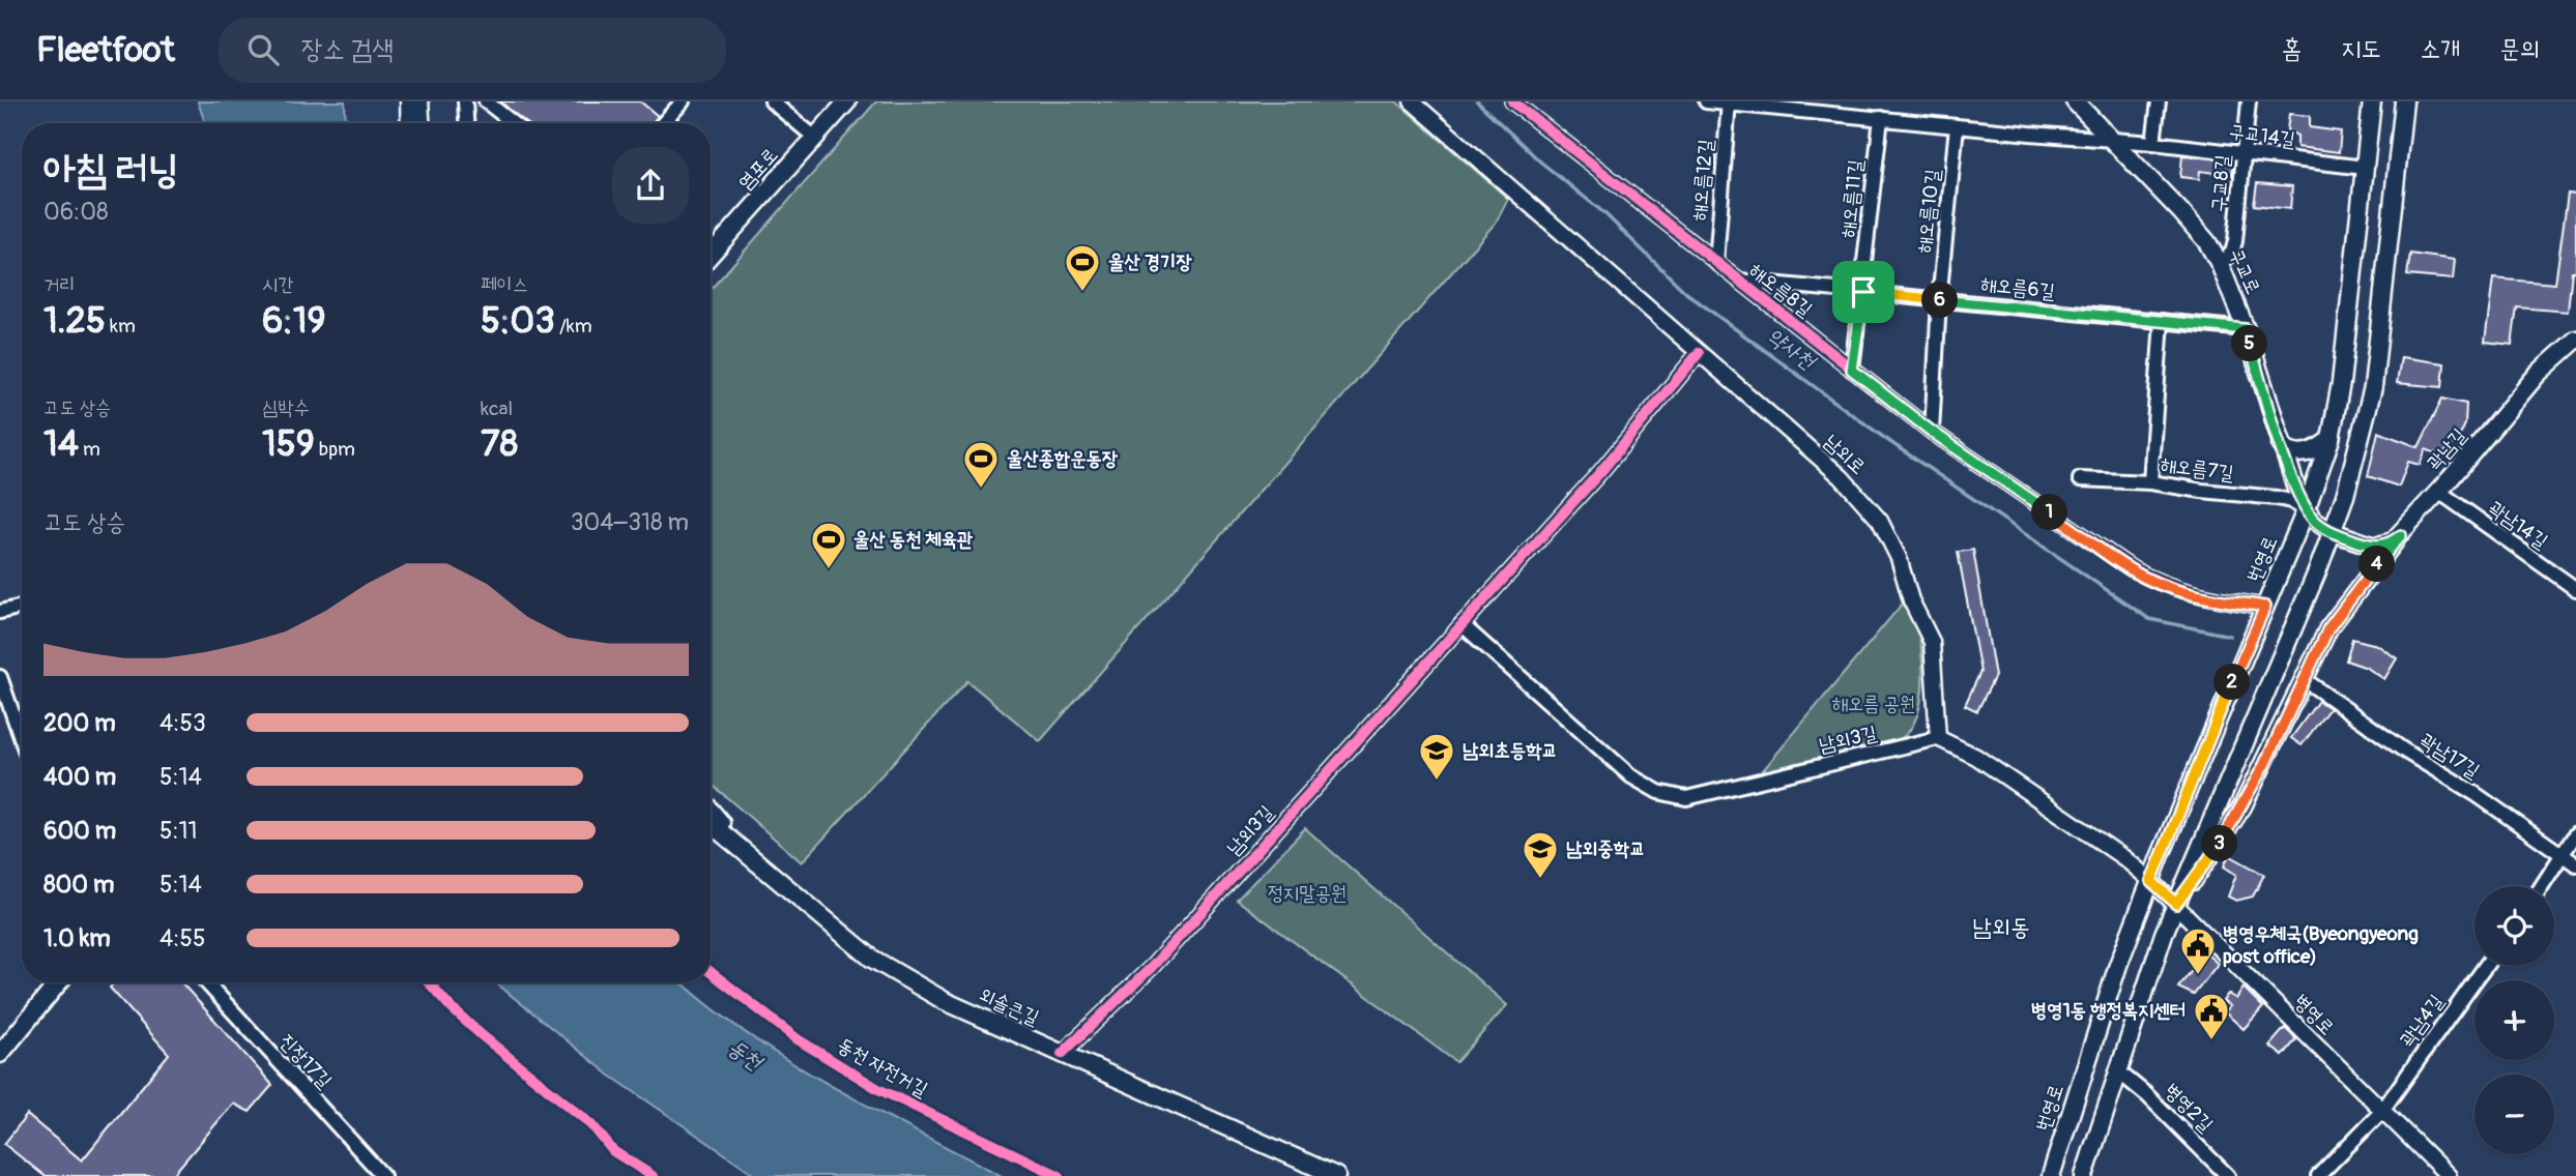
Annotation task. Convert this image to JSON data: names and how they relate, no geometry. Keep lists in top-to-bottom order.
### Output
{
  "streets": {
    "main road": [
      "염포로",
      "구교로",
      "곽남길",
      "번영로",
      "외솔큰길"
    ],
    "street": [
      "구교14길",
      "해오름12길",
      "구교8길",
      "해오름11길",
      "해오름10길",
      "해오름6길",
      "해오름8길",
      "남외로",
      "해오름7길",
      "곽남14길",
      "남외3길",
      "곽남17길",
      "병영로",
      "곽남4길",
      "진장17길",
      "병영2길"
    ],
    "cycle path": ["동천 자전거길"]
  },
  "crossings": [
    ["구교14길", "해오름12길"],
    ["구교14길", "구교8길"],
    ["구교14길", "해오름11길"],
    ["구교14길", "해오름10길"],
    ["구교14길", "구교로"],
    ["구교14길", "번영로"],
    ["해오름12길", "해오름8길"],
    ["구교8길", "구교로"],
    ["해오름11길", "해오름6길"],
    ["해오름11길", "해오름8길"],
    ["해오름10길", "해오름6길"],
    ["해오름10길", "해오름8길"],
    ["구교로", "해오름6길"],
    ["구교로", "해오름7길"],
    ["구교로", "번영로"],
    ["해오름6길", "해오름8길"],
    ["해오름8길", "번영로"],
    ["곽남길", "곽남14길"],
    ["곽남길", "곽남17길"],
    ["곽남길", "병영로"],
    ["남외로", "남외3길"],
    ["해오름7길", "번영로"],
    ["번영로", "병영로"],
    ["남외3길", "외솔큰길"],
    ["병영로", "곽남4길"]
  ],
  "districts": ["남외동"],
  "water": ["약사천", "동천"],
  "parks": ["해오름 공원", "정지말공원"],
  "places": {
    "sports": ["울산 경기장", "울산종합운동장", "울산 동천 체육관"],
    "school or university": ["남외초등학교", "남외중학교"],
    "public building": ["병영우체국(Byeongyeong post office)", "병영1동 행정복지센터"]
  },
  "page": {
    "header": "Fleetfoot",
    "search": "장소 검색",
    "nav": [
      "홈",
      "지도",
      "소개",
      "문의"
    ],
    "heading": ["아침 러닝", "06:08"],
    "stats": [
      ["거리", "1.25 km"],
      ["시간", "6:19"],
      ["페이스", "5:03 /km"],
      ["고도 상승", "14 m"],
      ["심박수", "159 bpm"],
      ["kcal", "78"]
    ],
    "pins": [
      "6",
      "5",
      "1",
      "4",
      "2",
      "3"
    ],
    "chart": ["고도 상승", "304–318 m"],
    "list": [
      {
        "name": "200 m",
        "note": "4:53"
      },
      {
        "name": "400 m",
        "note": "5:14"
      },
      {
        "name": "600 m",
        "note": "5:11"
      },
      {
        "name": "800 m",
        "note": "5:14"
      },
      {
        "name": "1.0 km",
        "note": "4:55"
      }
    ],
    "map_buttons": ["+", "−"]
  }
}
